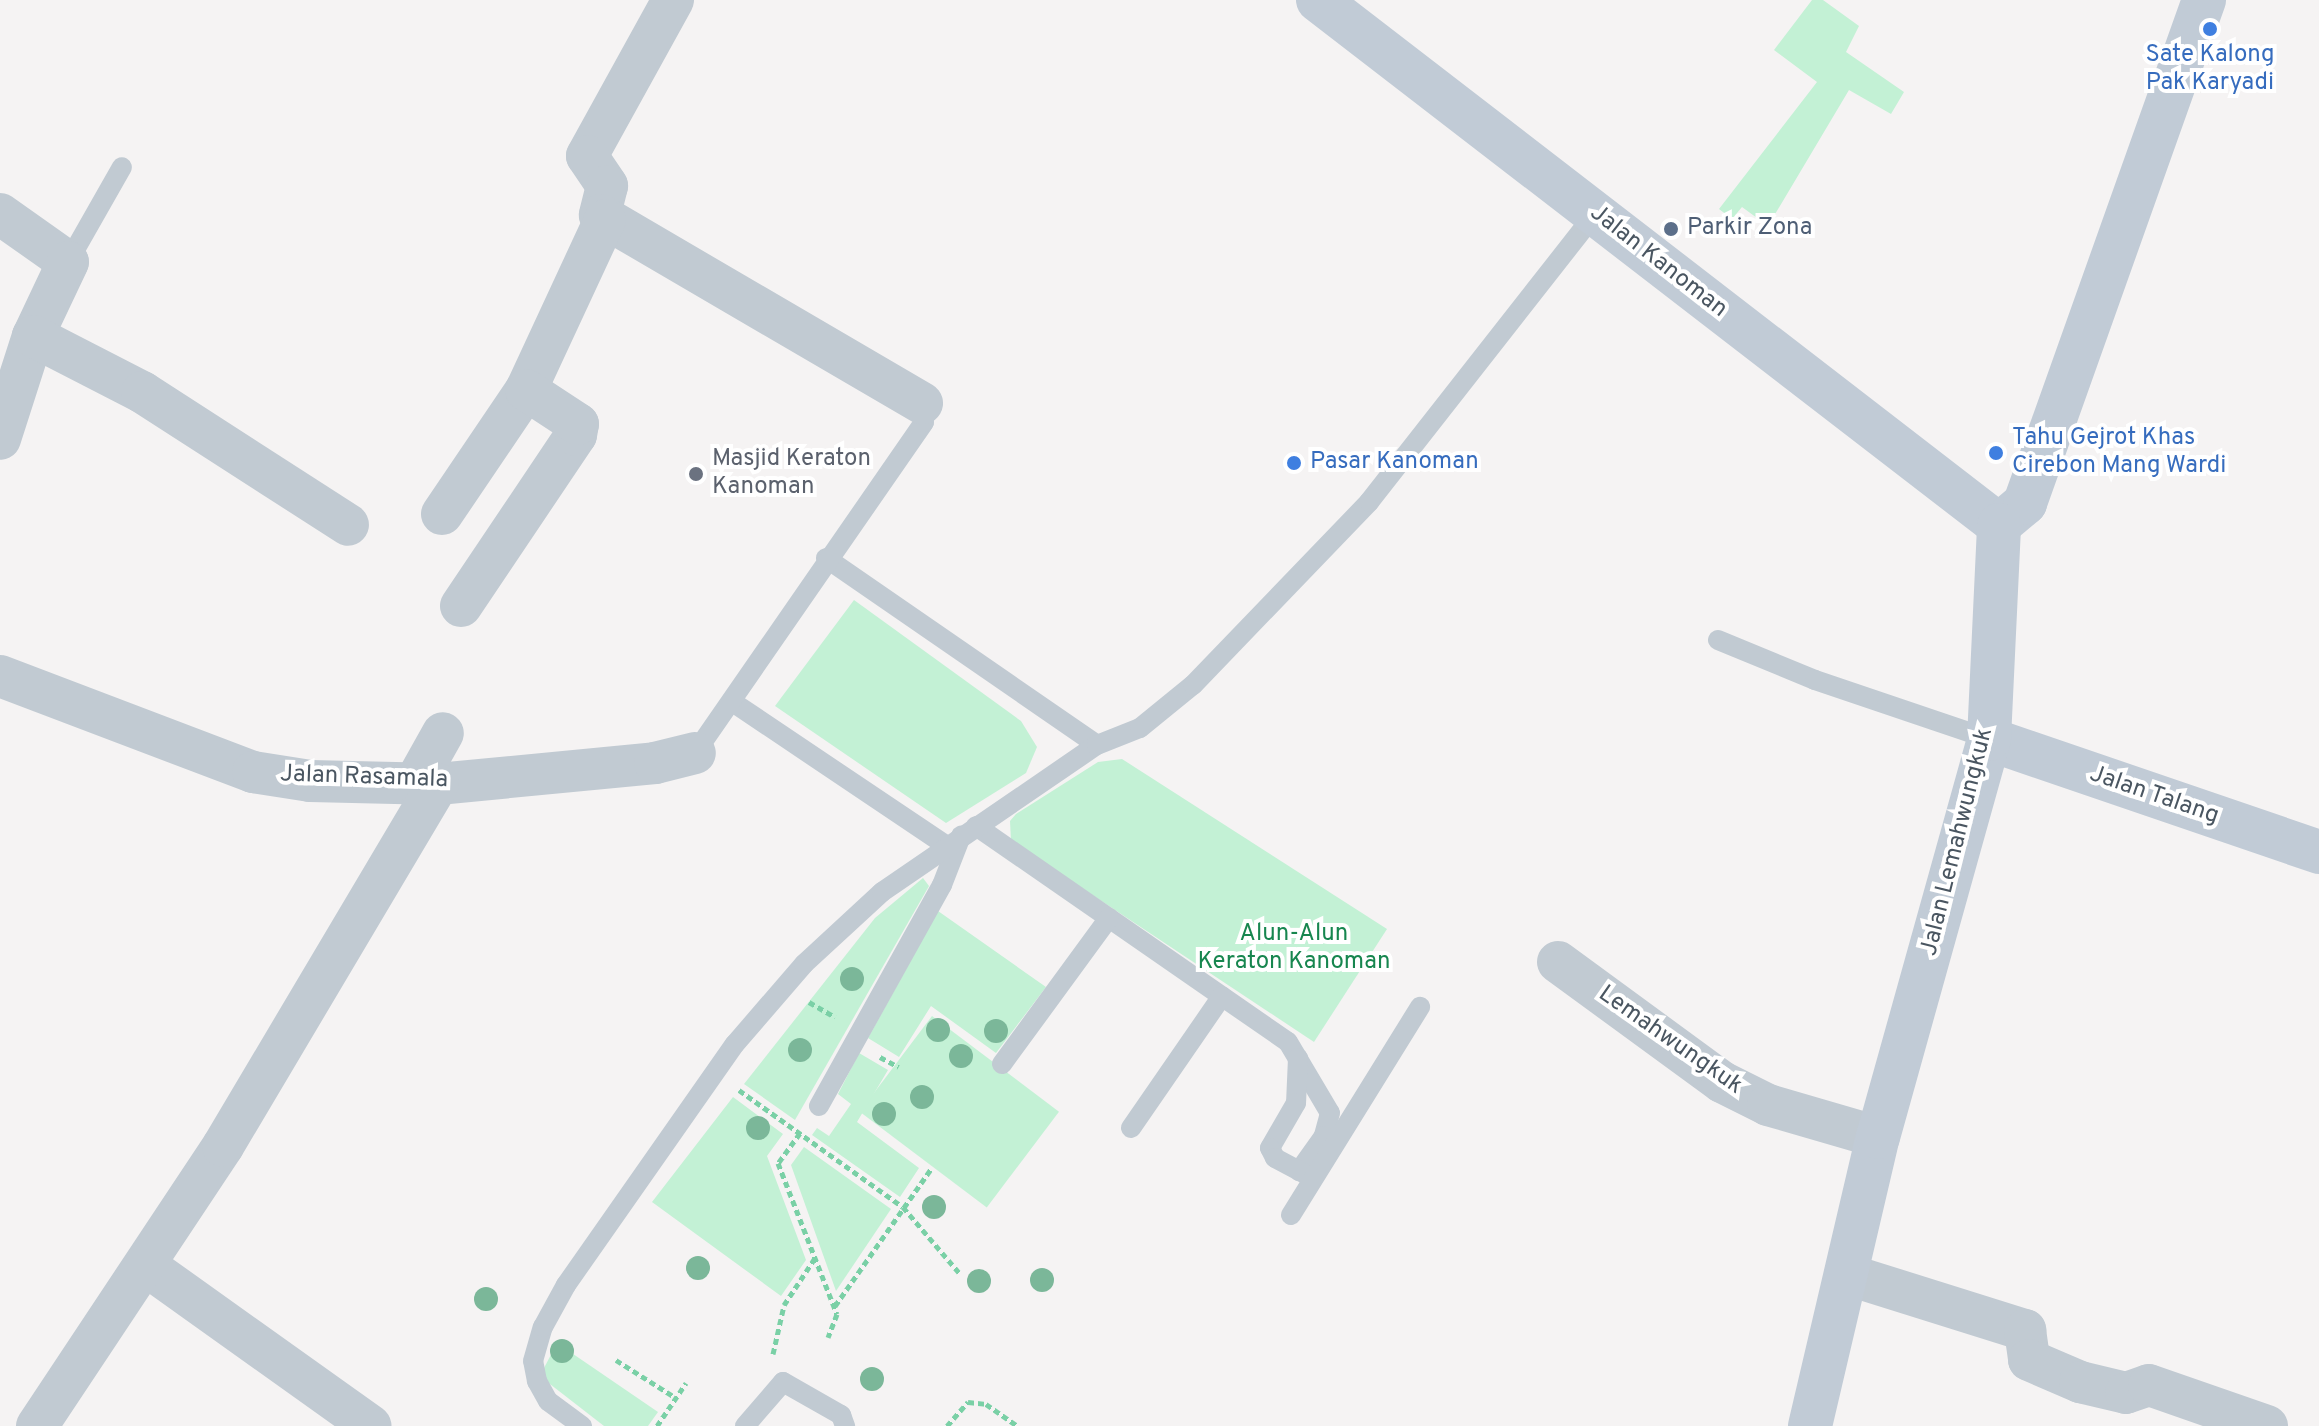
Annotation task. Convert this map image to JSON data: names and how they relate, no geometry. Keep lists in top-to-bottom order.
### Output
{
  "streets": {
    "street": [
      "Jalan Kanoman",
      "Jalan Rasamala",
      "Jalan Talang",
      "Jalan Lemahwungkuk",
      "Lemahwungkuk"
    ]
  },
  "crossings": [
    ["Jalan Kanoman", "Jalan Lemahwungkuk"],
    ["Jalan Talang", "Jalan Lemahwungkuk"],
    ["Jalan Lemahwungkuk", "Lemahwungkuk"]
  ],
  "parks": ["Alun-Alun Keraton Kanoman"],
  "places": [
    "Sate Kalong Pak Karyadi",
    "Parkir Zona",
    "Tahu Gejrot Khas Cirebon Mang Wardi",
    "Pasar Kanoman",
    "Masjid Keraton Kanoman"
  ]
}
